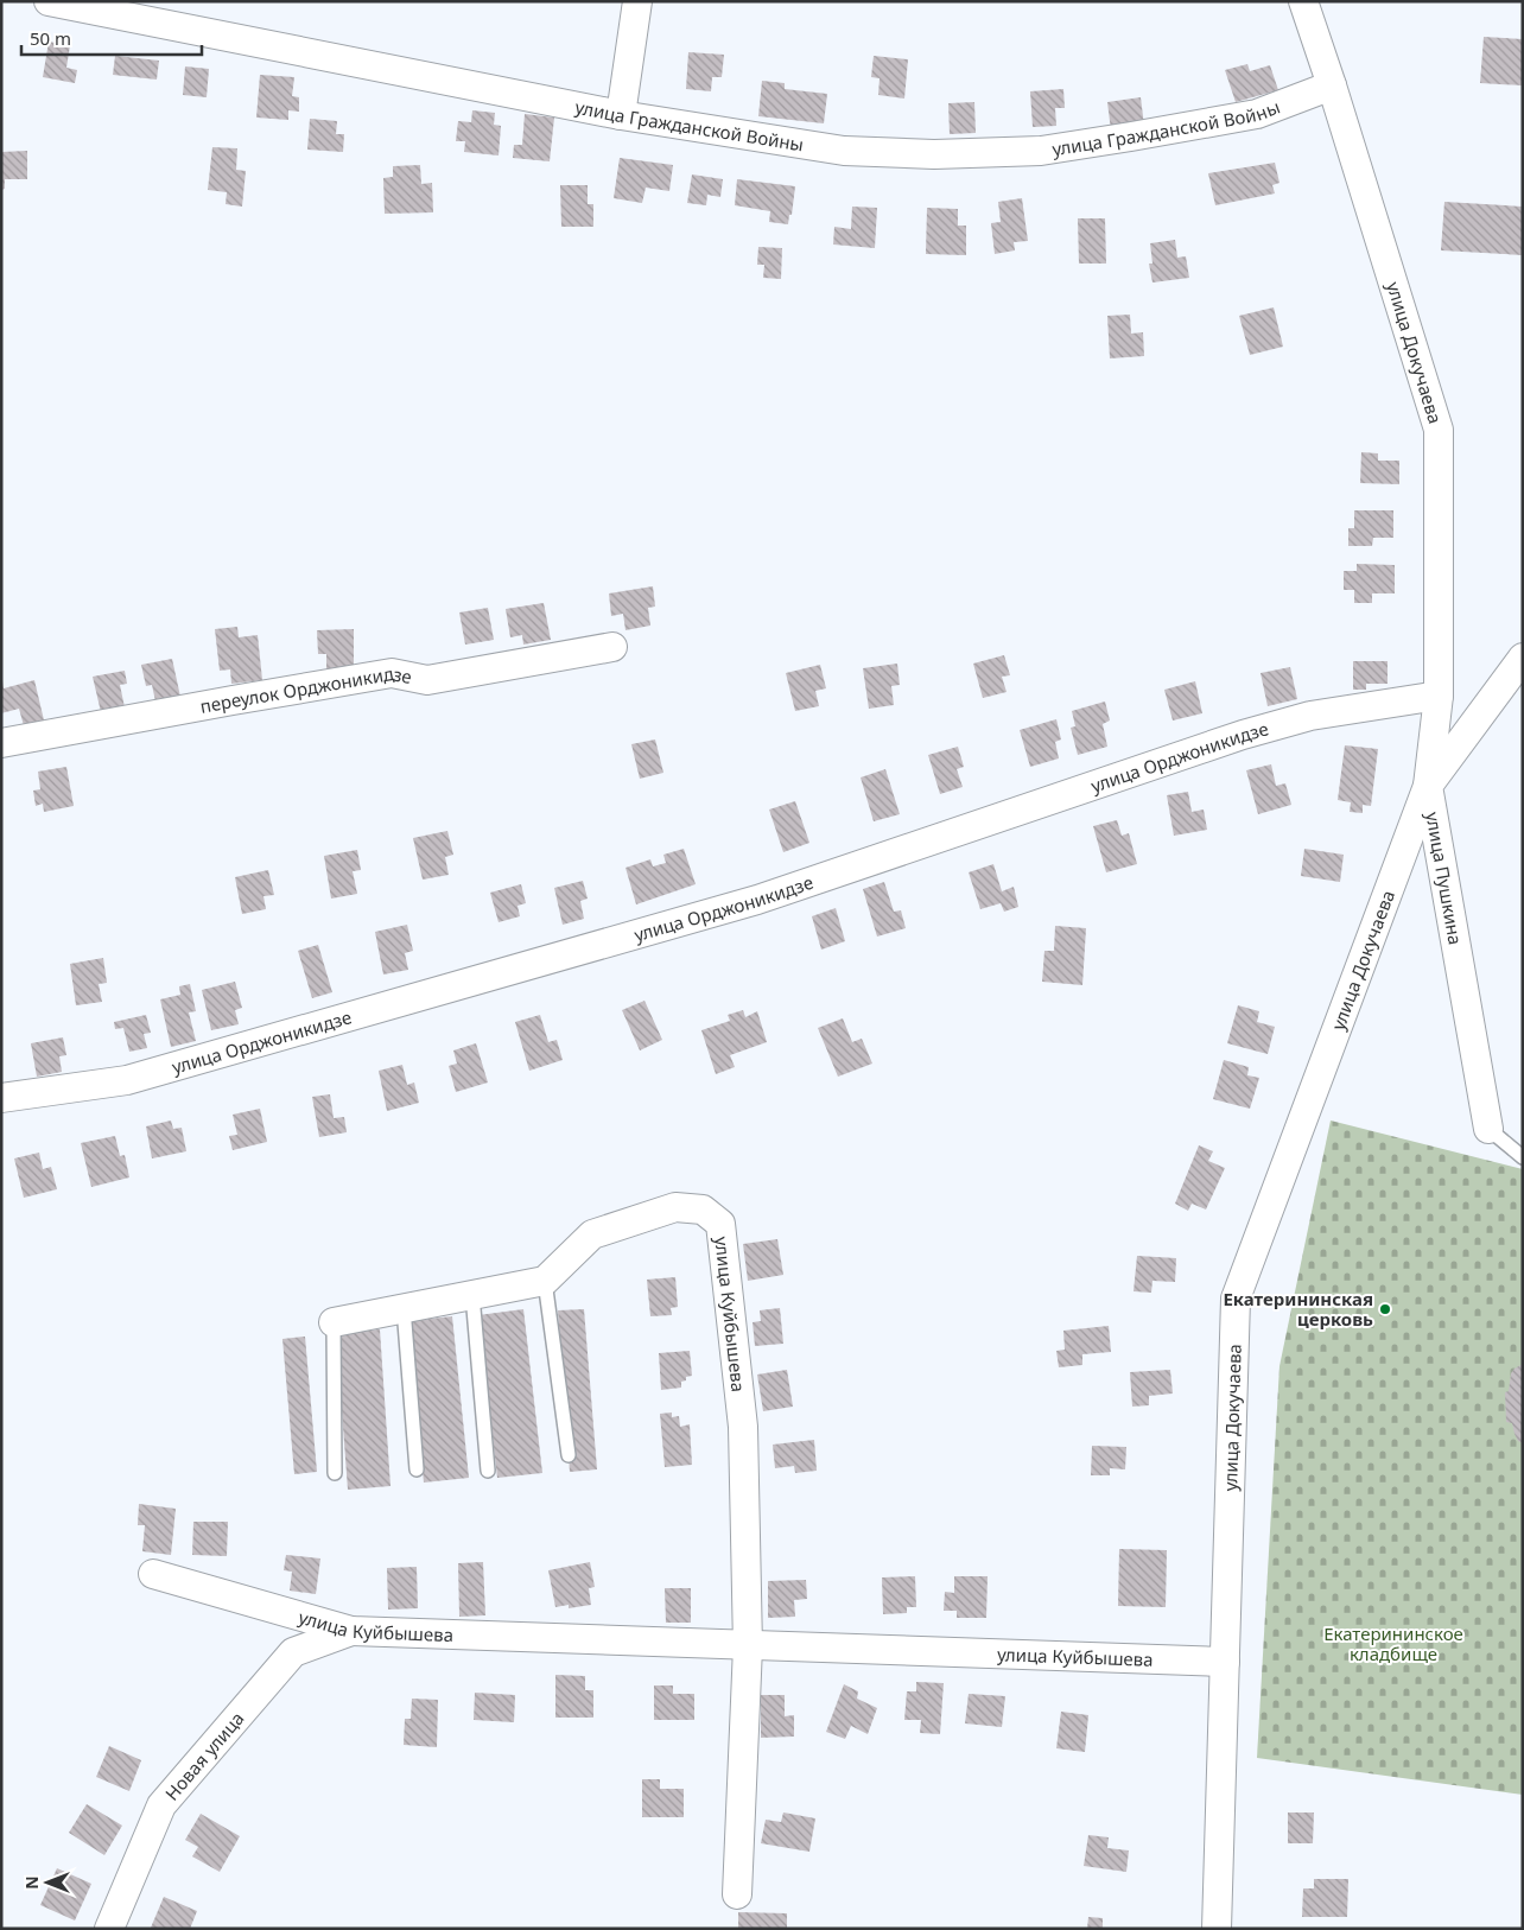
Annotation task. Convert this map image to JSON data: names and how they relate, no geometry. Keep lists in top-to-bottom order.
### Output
{
  "streets": {
    "street": [
      "улица Гражданской Войны",
      "улица Докучаева",
      "переулок Орджоникидзе",
      "улица Орджоникидзе",
      "улица Пушкина",
      "улица Куйбышева",
      "Новая улица"
    ]
  },
  "crossings": [
    ["улица Гражданской Войны", "улица Докучаева"],
    ["улица Докучаева", "улица Орджоникидзе"],
    ["улица Докучаева", "улица Пушкина"],
    ["улица Докучаева", "улица Куйбышева"],
    ["улица Куйбышева", "Новая улица"]
  ],
  "parks": ["Екатерининское кладбище"],
  "places": ["Екатерининская церковь"],
  "scale_bar": "50 m",
  "north": "left"
}
